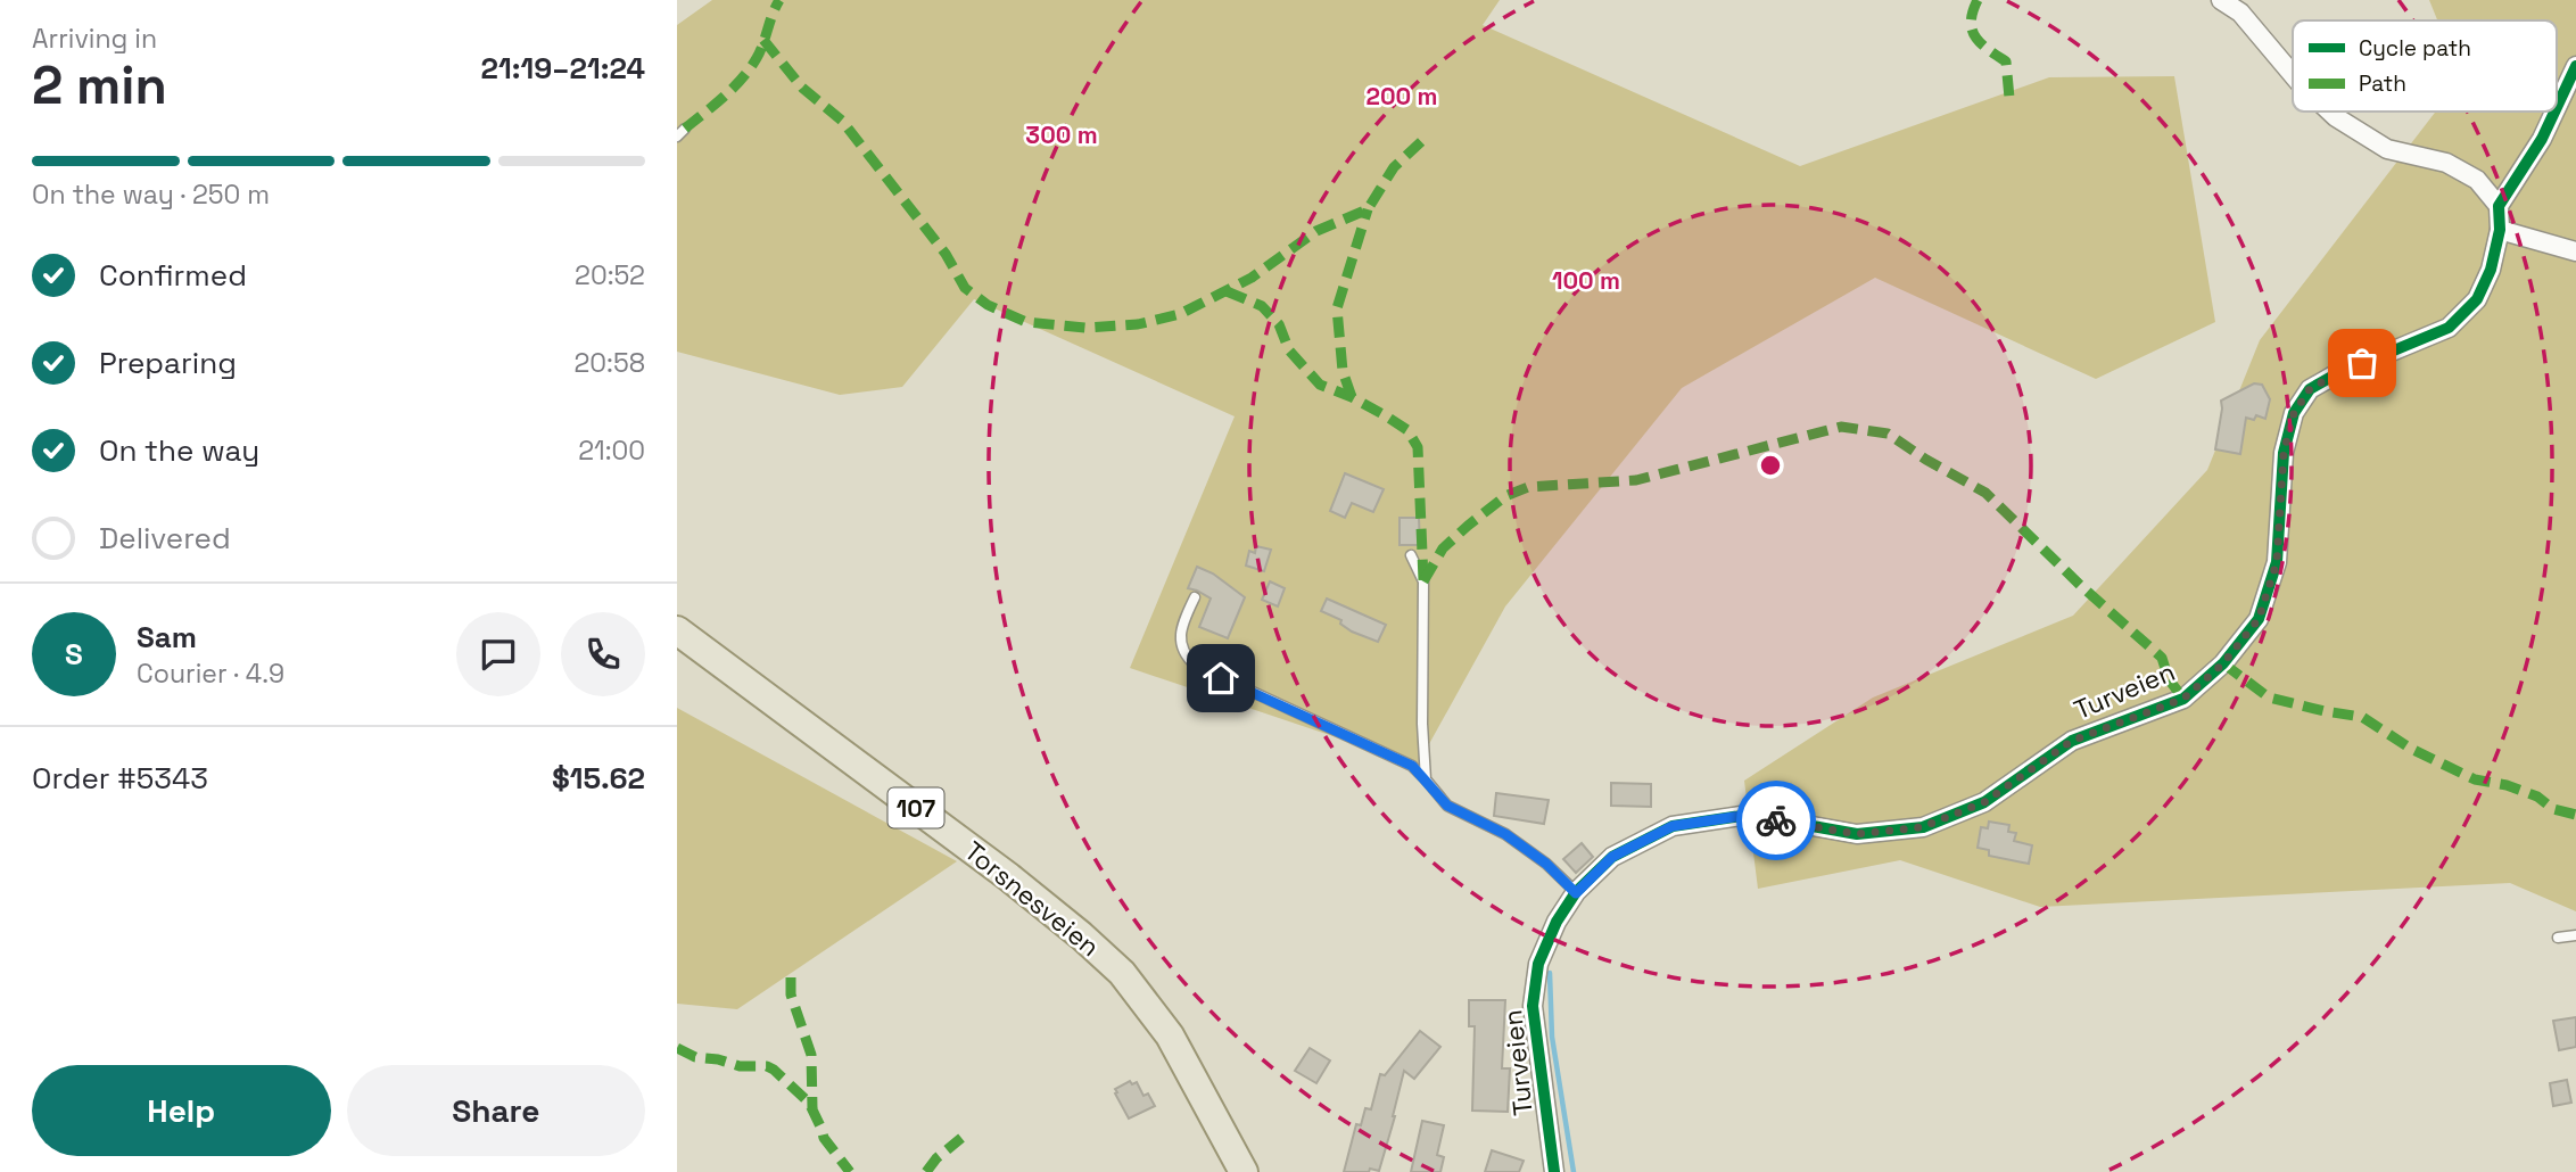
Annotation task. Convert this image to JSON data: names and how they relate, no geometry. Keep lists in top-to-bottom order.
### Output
{
  "streets": {
    "main road": ["107", "Torsnesveien"],
    "street": ["Turveien"]
  },
  "legend": ["Cycle path", "Path"],
  "page": {
    "heading": ["2 min", "Arriving in", "21:19–21:24"],
    "panel": [
      "Sam",
      "Courier · 4.9",
      "Order #5343",
      "$15.62"
    ],
    "bar": "On the way · 250 m",
    "list": [
      ["Confirmed", "20:52"],
      ["Preparing", "20:58"],
      ["On the way", "21:00"],
      "Delivered"
    ],
    "round": "S",
    "buttons": ["Help", "Share"]
  },
  "rings": ["200 m", "300 m", "100 m"]
}
